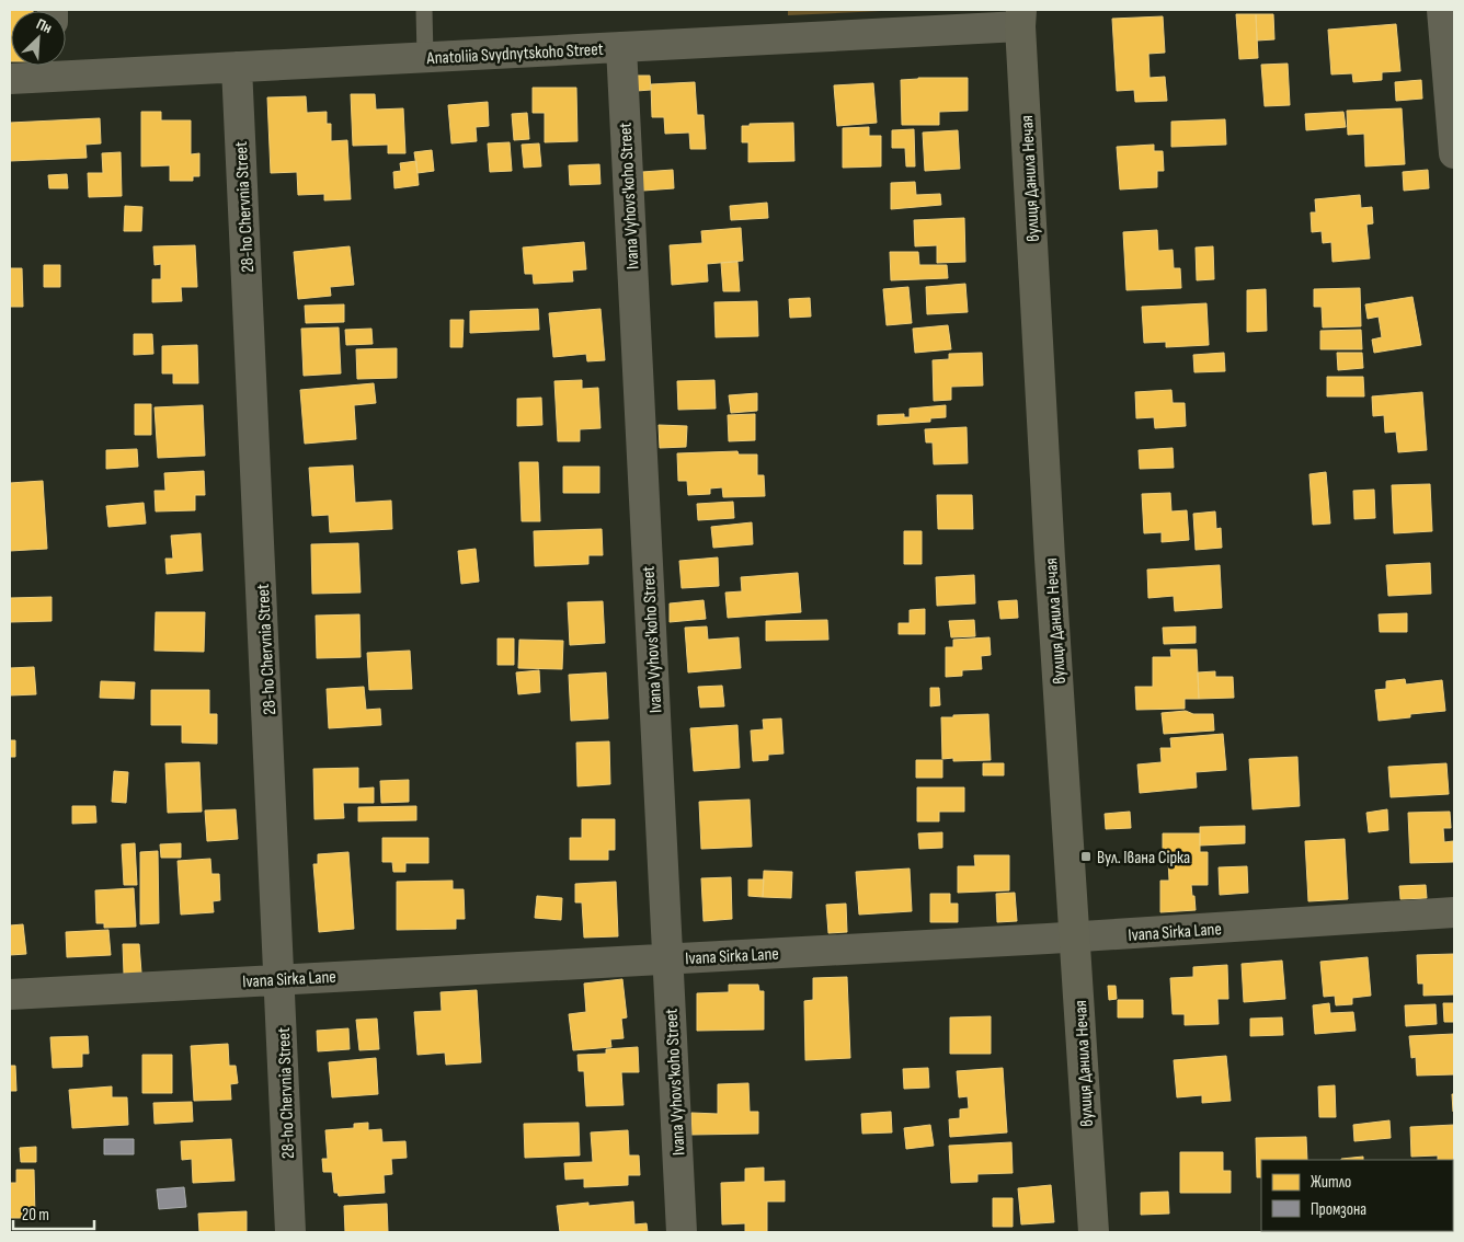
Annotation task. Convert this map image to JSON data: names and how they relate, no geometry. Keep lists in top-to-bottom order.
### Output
{
  "streets": {
    "main road": ["вулиця Данила Нечая"],
    "street": [
      "Anatoliia Svydnytskoho Street",
      "Ivana Vyhovs'koho Street",
      "28-ho Chervnia Street",
      "Ivana Sirka Lane"
    ]
  },
  "crossings": [
    ["Anatoliia Svydnytskoho Street", "вулиця Данила Нечая"],
    ["Anatoliia Svydnytskoho Street", "Ivana Vyhovs'koho Street"],
    ["Anatoliia Svydnytskoho Street", "28-ho Chervnia Street"],
    ["вулиця Данила Нечая", "Ivana Sirka Lane"],
    ["Ivana Vyhovs'koho Street", "Ivana Sirka Lane"],
    ["28-ho Chervnia Street", "Ivana Sirka Lane"]
  ],
  "places": {
    "transit": ["Вул. Івана Сірка"]
  },
  "legend": ["Житло", "Промзона"],
  "scale_bar": "20 m",
  "north": "top right"
}
